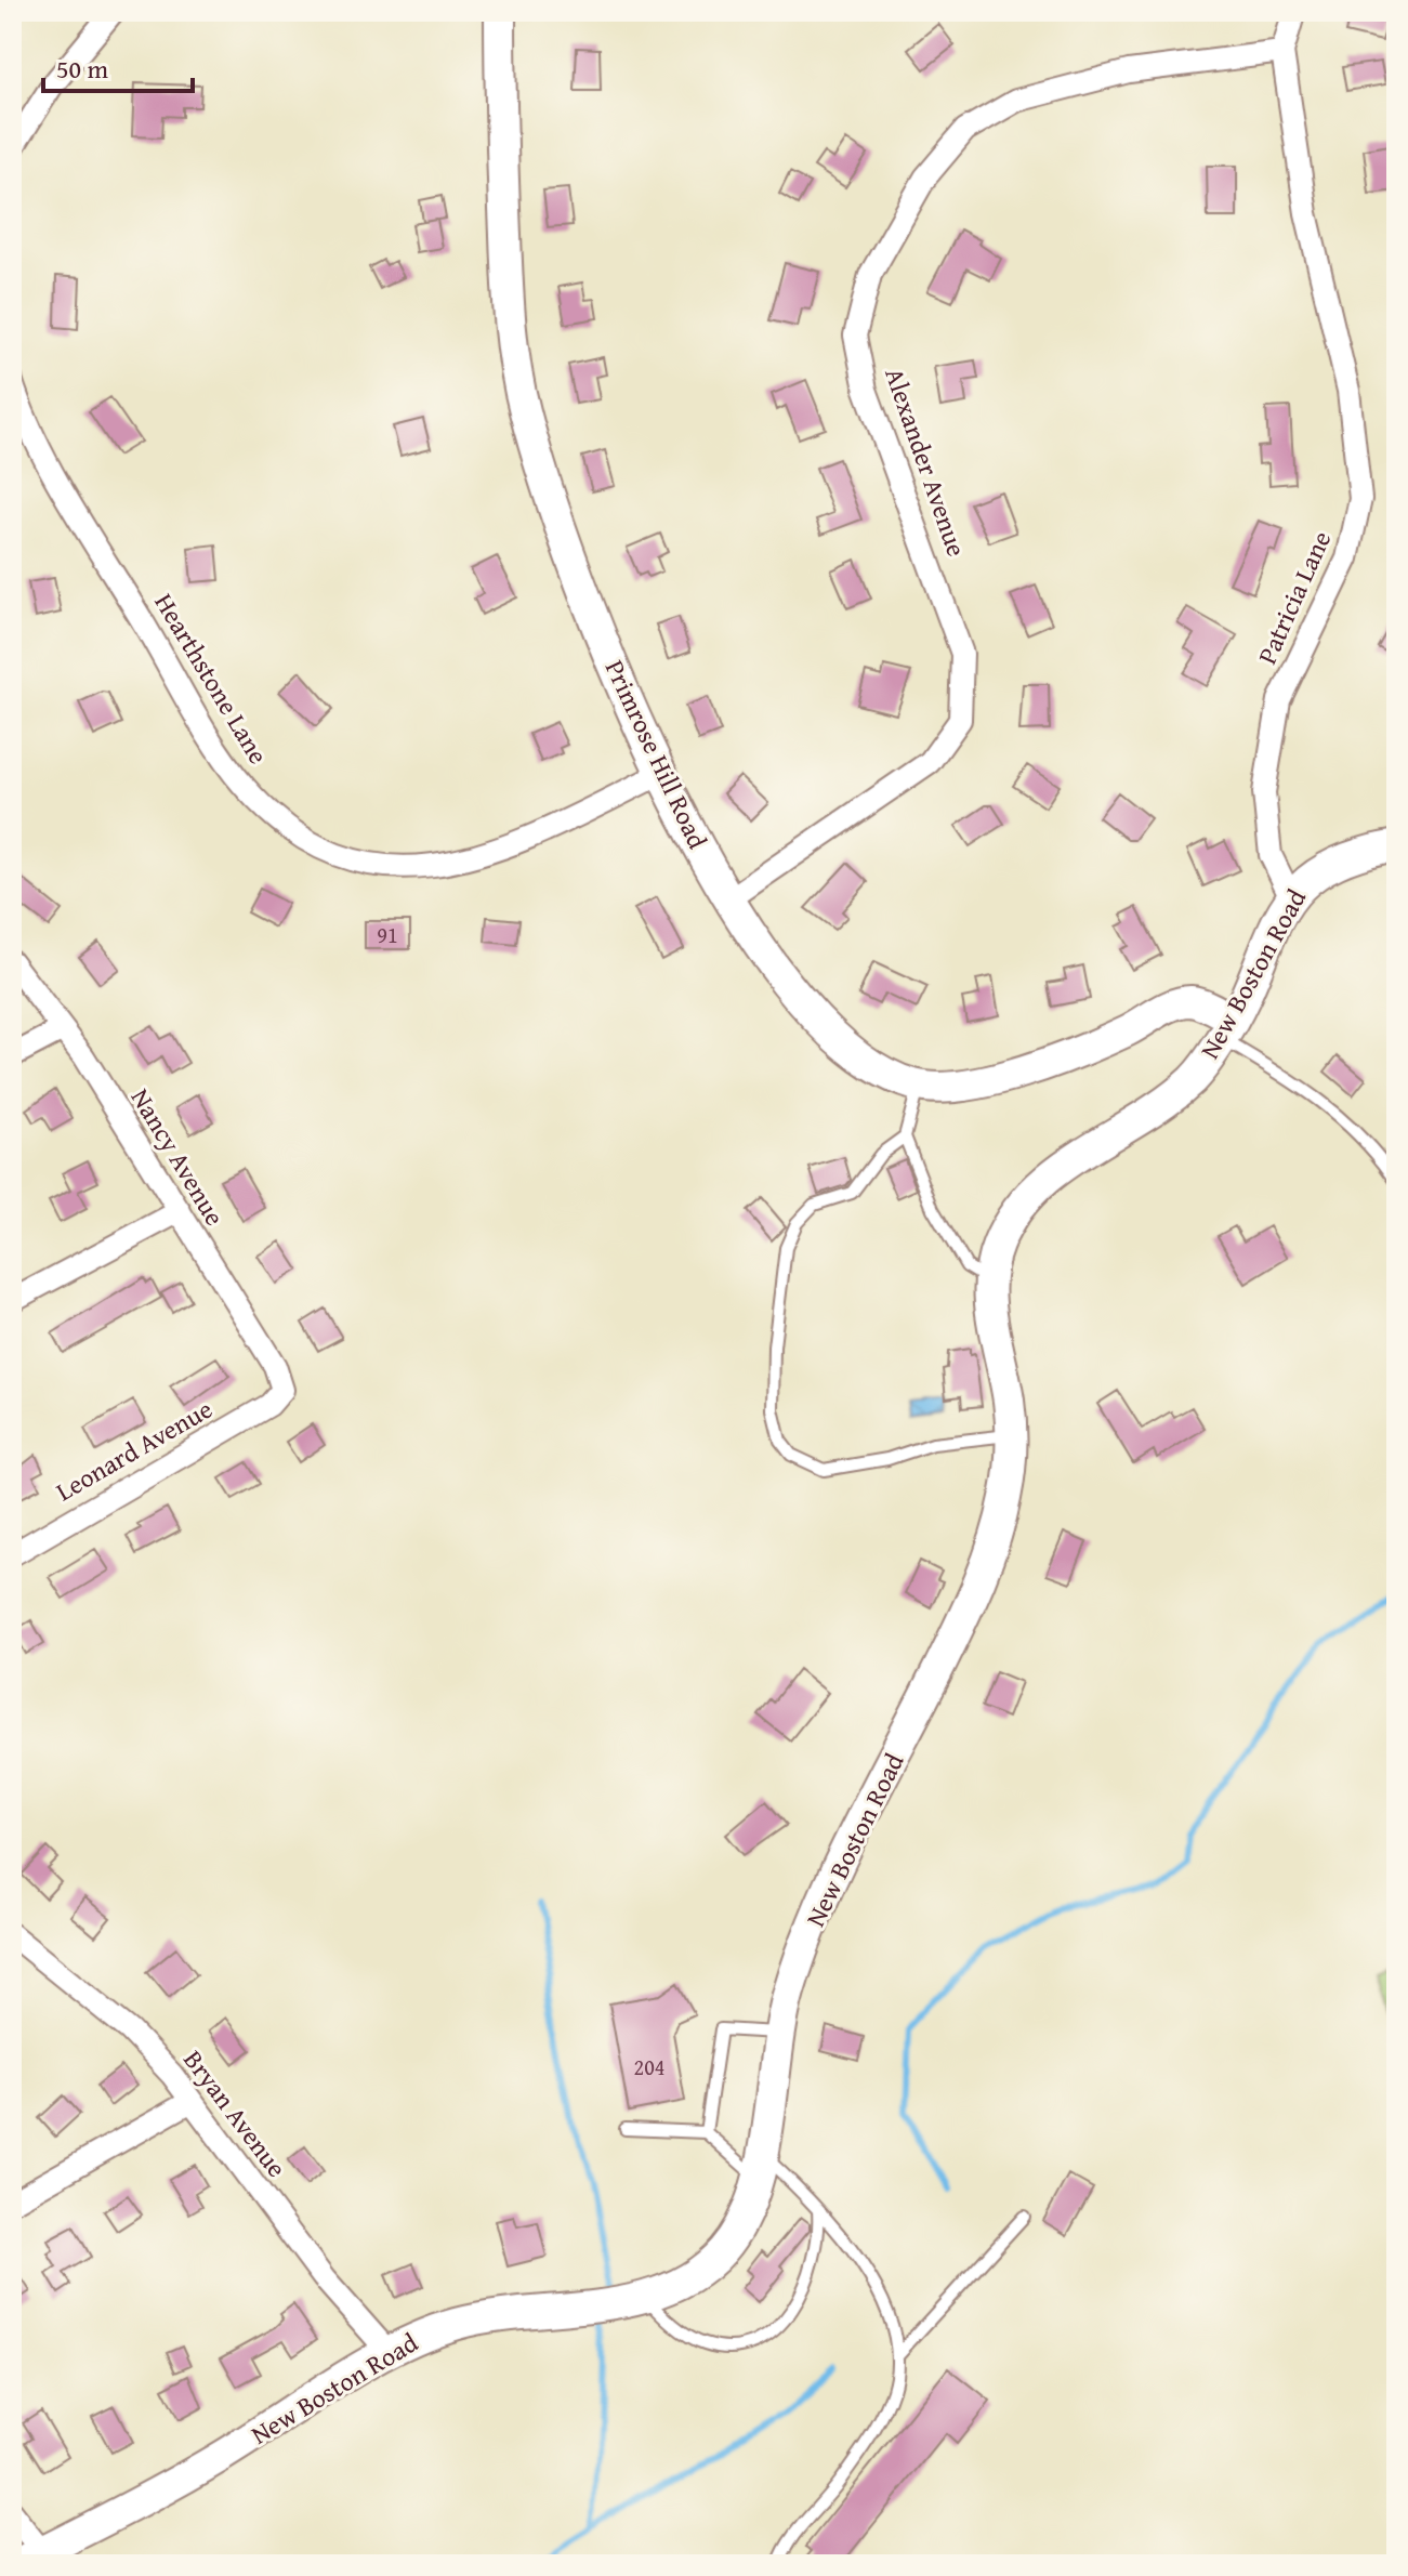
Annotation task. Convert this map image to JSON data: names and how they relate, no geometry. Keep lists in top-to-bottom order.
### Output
{
  "streets": {
    "street": [
      "Alexander Avenue",
      "Patricia Lane",
      "Hearthstone Lane",
      "Primrose Hill Road",
      "New Boston Road",
      "Nancy Avenue",
      "Leonard Avenue",
      "Bryan Avenue"
    ]
  },
  "crossings": [
    ["Alexander Avenue", "Patricia Lane"],
    ["Alexander Avenue", "Primrose Hill Road"],
    ["Patricia Lane", "New Boston Road"],
    ["Hearthstone Lane", "Primrose Hill Road"],
    ["Primrose Hill Road", "New Boston Road"],
    ["New Boston Road", "Bryan Avenue"],
    ["Nancy Avenue", "Leonard Avenue"]
  ],
  "house_numbers": ["91", "204"],
  "scale_bar": "50 m"
}
